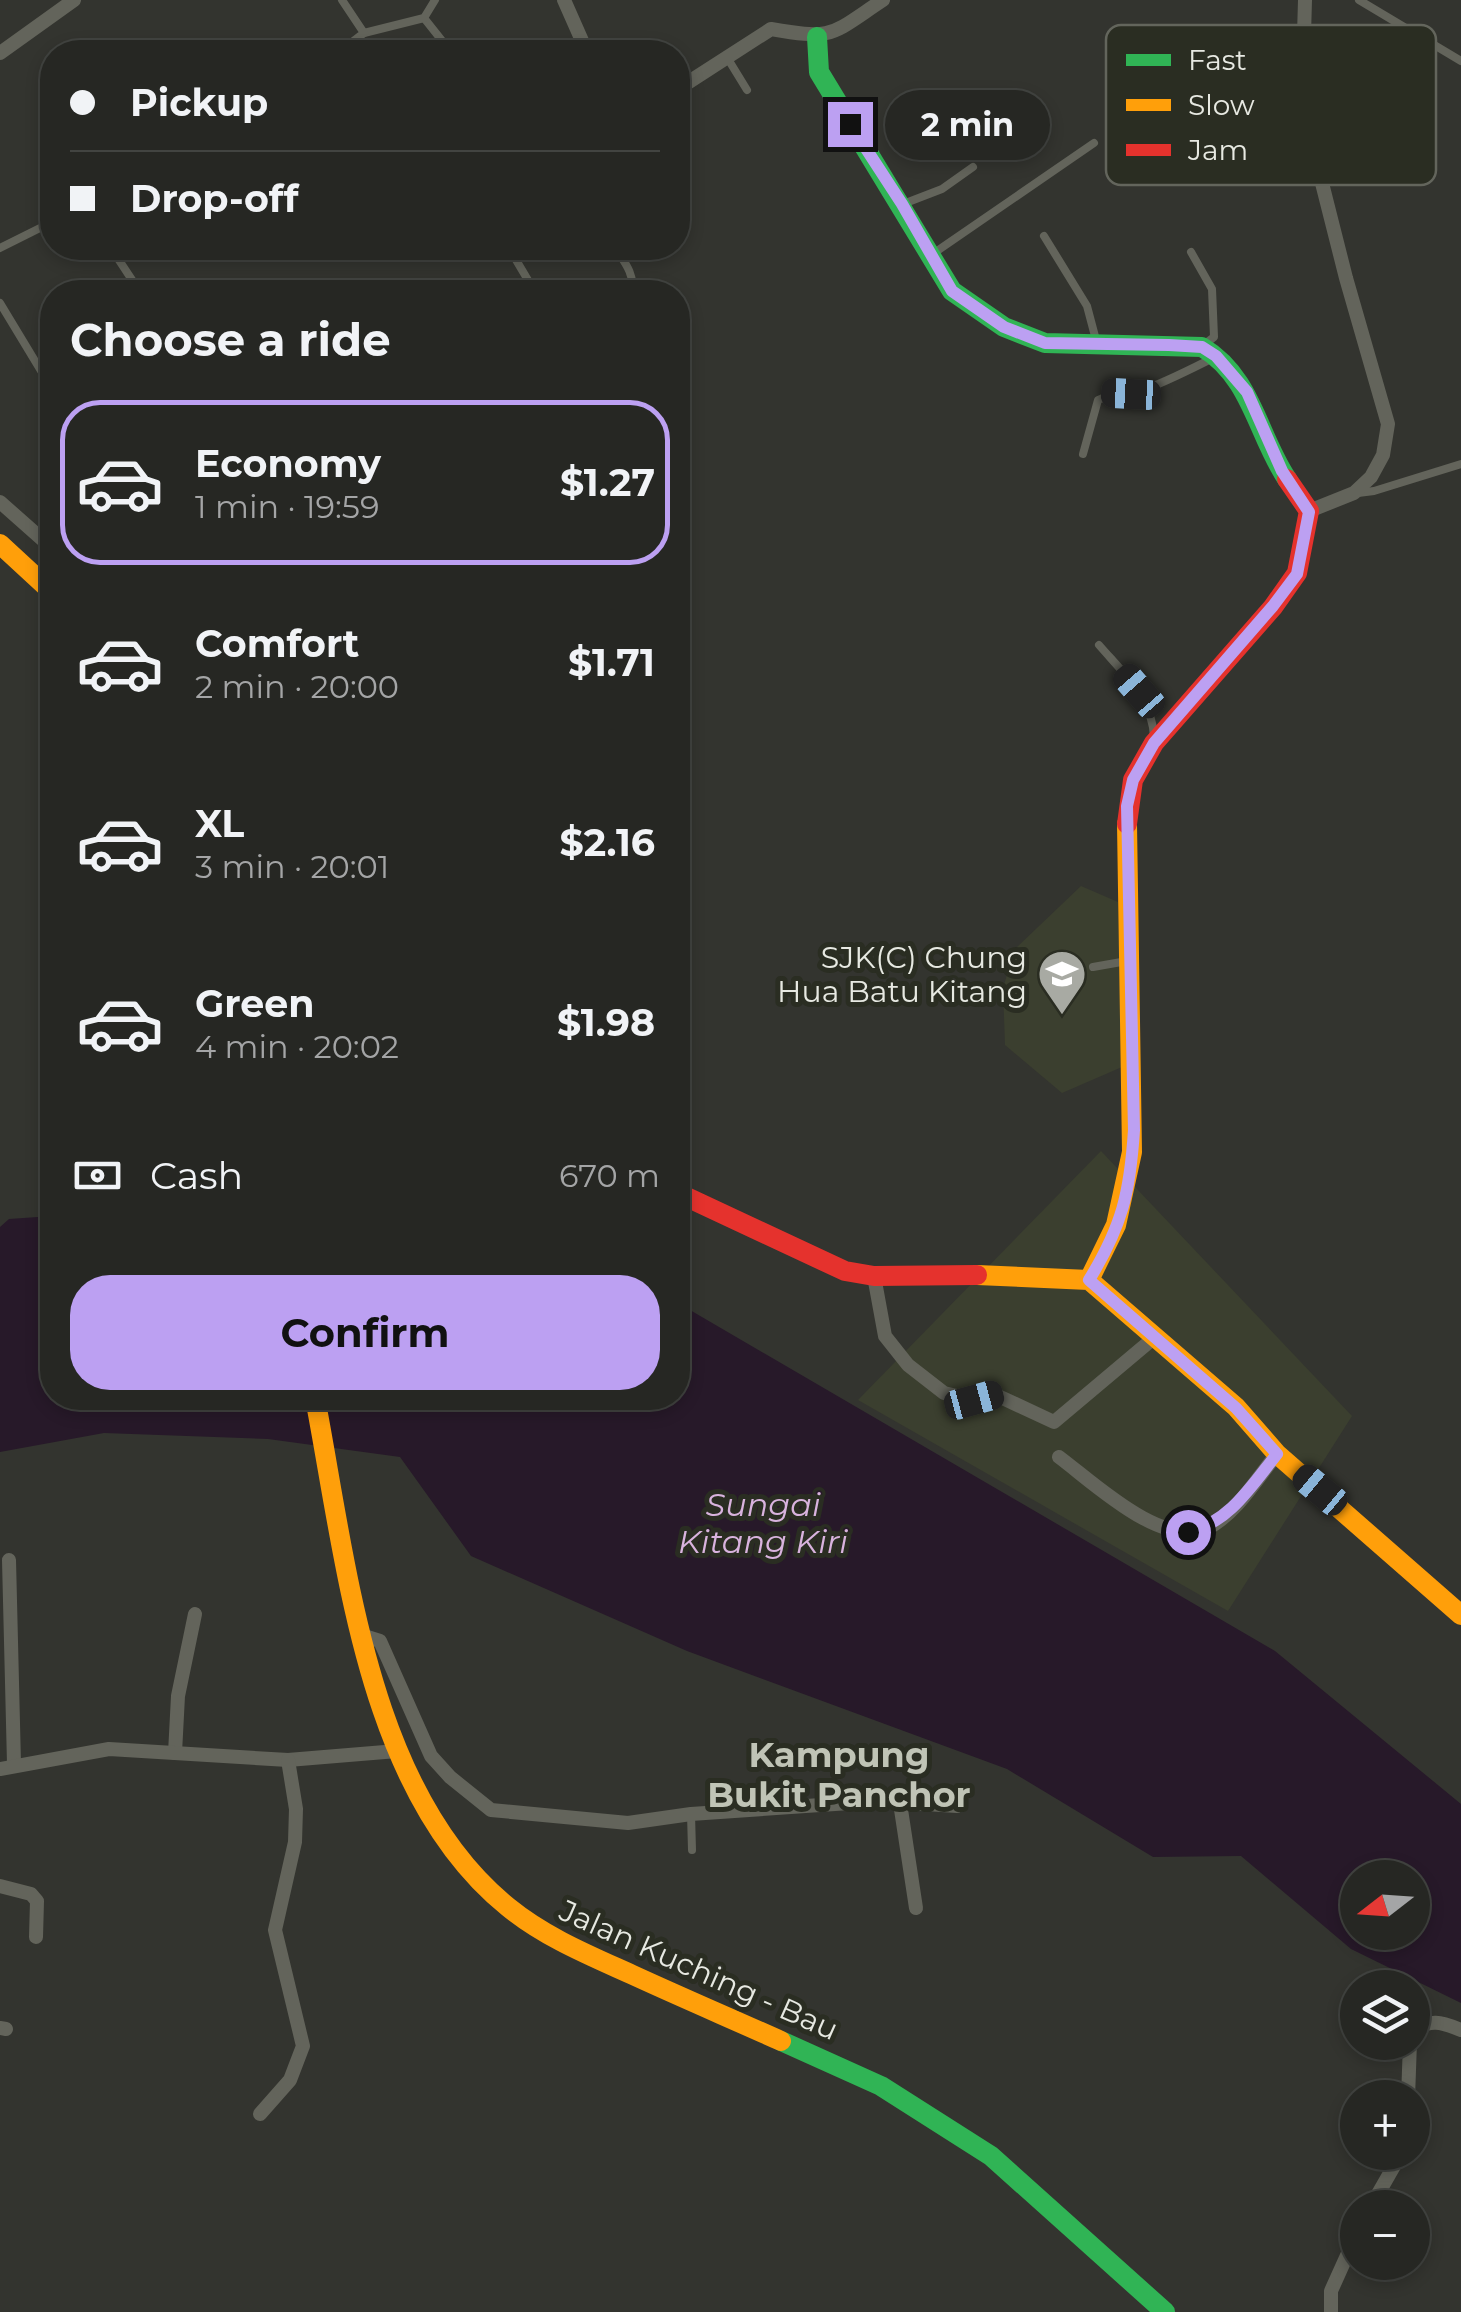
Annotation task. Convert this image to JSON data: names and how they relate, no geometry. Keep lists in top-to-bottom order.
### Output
{
  "streets": {
    "street": ["Jalan Kuching - Bau"]
  },
  "districts": ["Kampung Bukit Panchor"],
  "water": ["Sungai Kitang Kiri"],
  "places": {
    "school or university": ["SJK(C) Chung Hua Batu Kitang"]
  },
  "legend": ["Fast", "Slow", "Jam"],
  "north": "left",
  "page": {
    "banner": ["Pickup", "Drop-off"],
    "bubble": "2 min",
    "heading": "Choose a ride",
    "list": [
      {
        "name": "Economy",
        "note": "1 min · 19:59",
        "value": "$1.27"
      },
      {
        "name": "Comfort",
        "note": "2 min · 20:00",
        "value": "$1.71"
      },
      {
        "name": "XL",
        "note": "3 min · 20:01",
        "value": "$2.16"
      },
      {
        "name": "Green",
        "note": "4 min · 20:02",
        "value": "$1.98"
      }
    ],
    "pay": ["Cash", "670 m"],
    "buttons": "Confirm",
    "map_buttons": ["+", "−"]
  }
}
